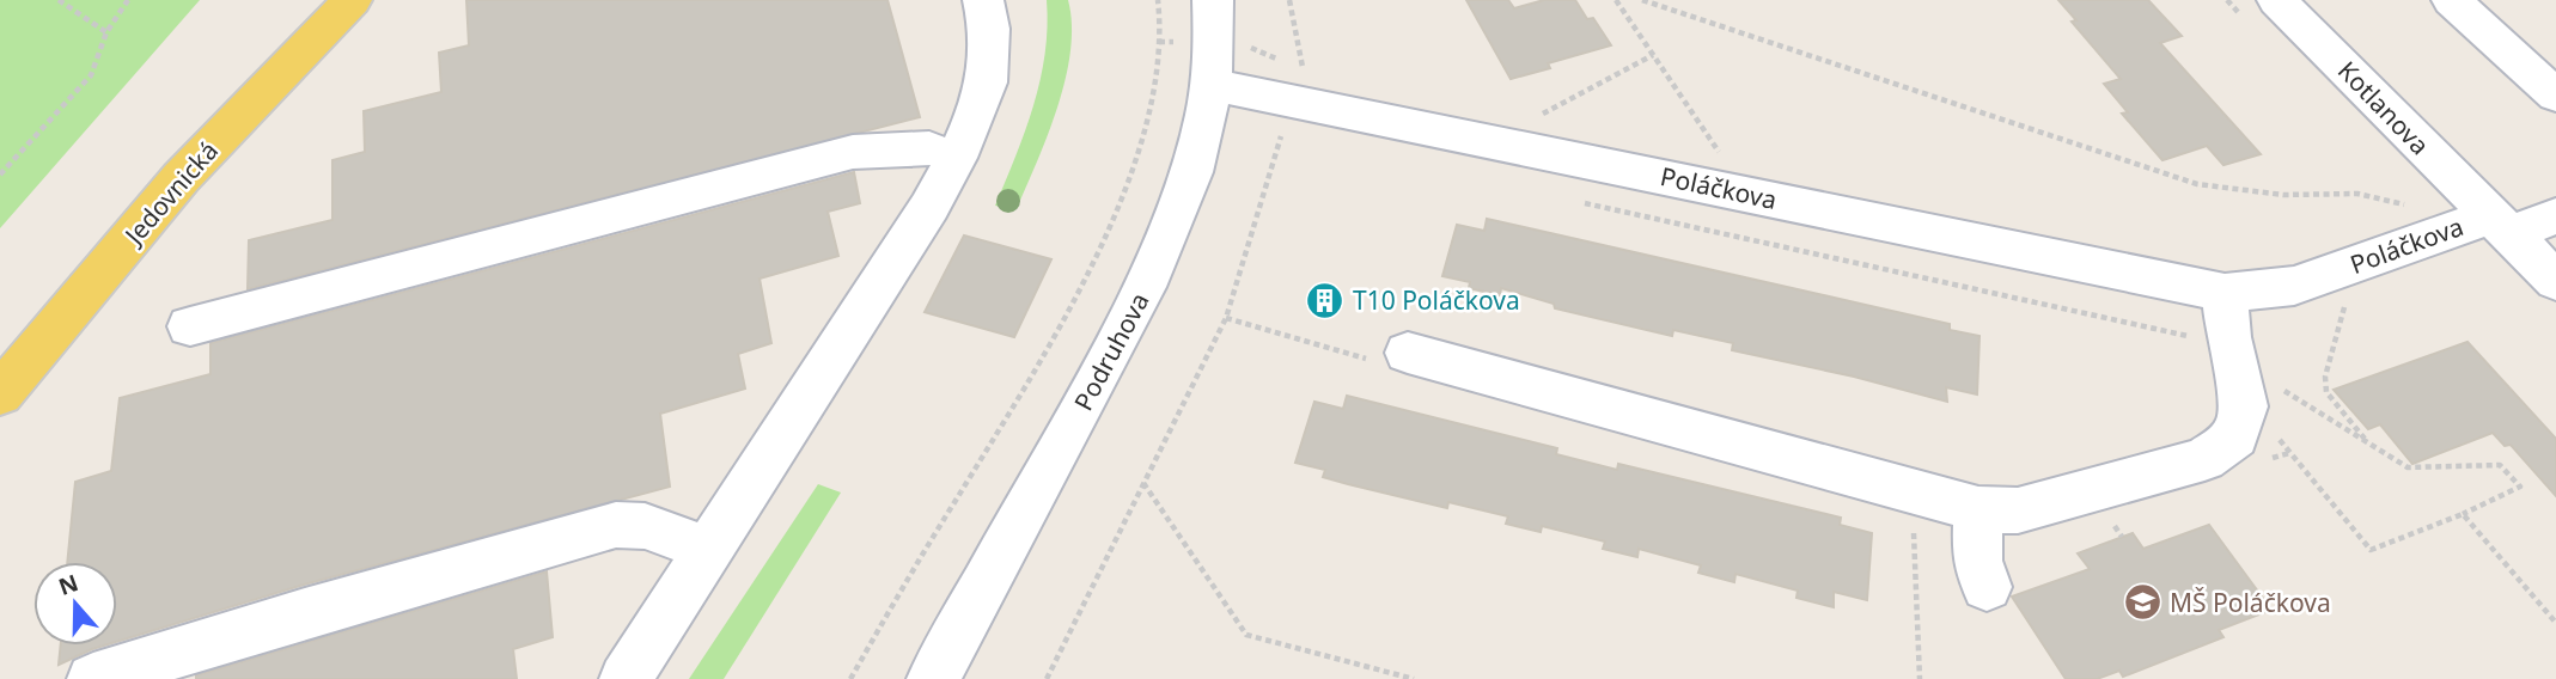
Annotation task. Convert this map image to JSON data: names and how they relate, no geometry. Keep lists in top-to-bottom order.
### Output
{
  "streets": {
    "main road": ["Jedovnická"],
    "street": ["Kotlanova", "Poláčkova", "Podruhova"]
  },
  "crossings": [
    ["Kotlanova", "Poláčkova"],
    ["Poláčkova", "Podruhova"]
  ],
  "places": {
    "building": ["T10 Poláčkova"],
    "school or university": ["MŠ Poláčkova"]
  },
  "north": "top"
}
